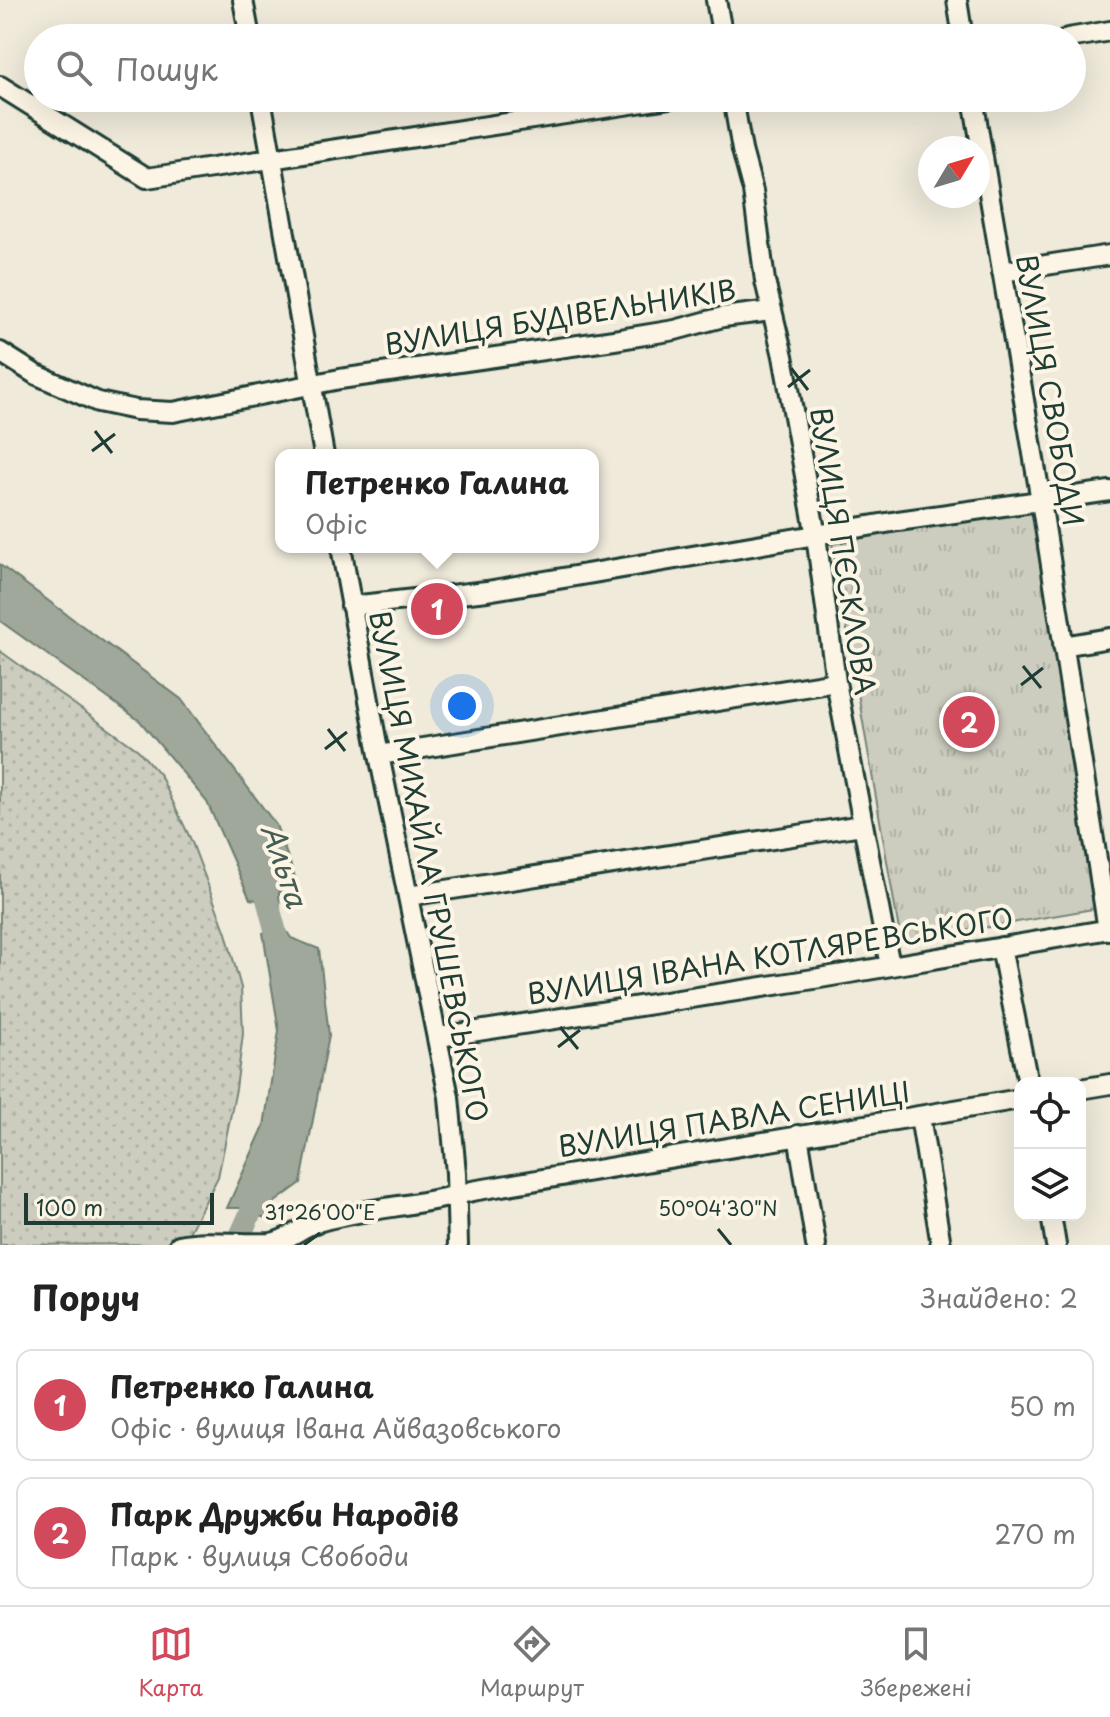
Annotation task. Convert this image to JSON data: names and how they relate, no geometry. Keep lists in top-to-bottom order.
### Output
{
  "streets": {
    "street": [
      "ВУЛИЦЯ БУДІВЕЛЬНИКІВ",
      "ВУЛИЦЯ СВОБОДИ",
      "ВУЛИЦЯ ПЄСКЛОВА",
      "ВУЛИЦЯ МИХАЙЛА ГРУШЕВСЬКОГО",
      "ВУЛИЦЯ ІВАНА КОТЛЯРЕВСЬКОГО",
      "ВУЛИЦЯ ПАВЛА СЕНИЦІ"
    ]
  },
  "crossings": [
    ["ВУЛИЦЯ БУДІВЕЛЬНИКІВ", "ВУЛИЦЯ ПЄСКЛОВА"],
    ["ВУЛИЦЯ СВОБОДИ", "ВУЛИЦЯ ІВАНА КОТЛЯРЕВСЬКОГО"],
    ["ВУЛИЦЯ ПЄСКЛОВА", "ВУЛИЦЯ ІВАНА КОТЛЯРЕВСЬКОГО"],
    ["ВУЛИЦЯ МИХАЙЛА ГРУШЕВСЬКОГО", "ВУЛИЦЯ ІВАНА КОТЛЯРЕВСЬКОГО"],
    ["ВУЛИЦЯ МИХАЙЛА ГРУШЕВСЬКОГО", "ВУЛИЦЯ ПАВЛА СЕНИЦІ"]
  ],
  "water": ["Альта"],
  "scale_bar": "100 m",
  "north": "top right",
  "page": {
    "search": "Пошук",
    "popup": ["Петренко Галина", "Офіс"],
    "pins": ["1", "2"],
    "scale": "100 m",
    "heading": ["Поруч", "Знайдено: 2"],
    "list": [
      {
        "mark": "1",
        "name": "Петренко Галина",
        "note": "Офіс · вулиця Івана Айвазовського",
        "value": "50 m"
      },
      {
        "mark": "2",
        "name": "Парк Дружби Народів",
        "note": "Парк · вулиця Свободи",
        "value": "270 m"
      }
    ],
    "nav": ["Карта", "Маршрут", "Збережені"]
  },
  "coordinates": ["50°04'30\"N", "31°26'00\"E"]
}
